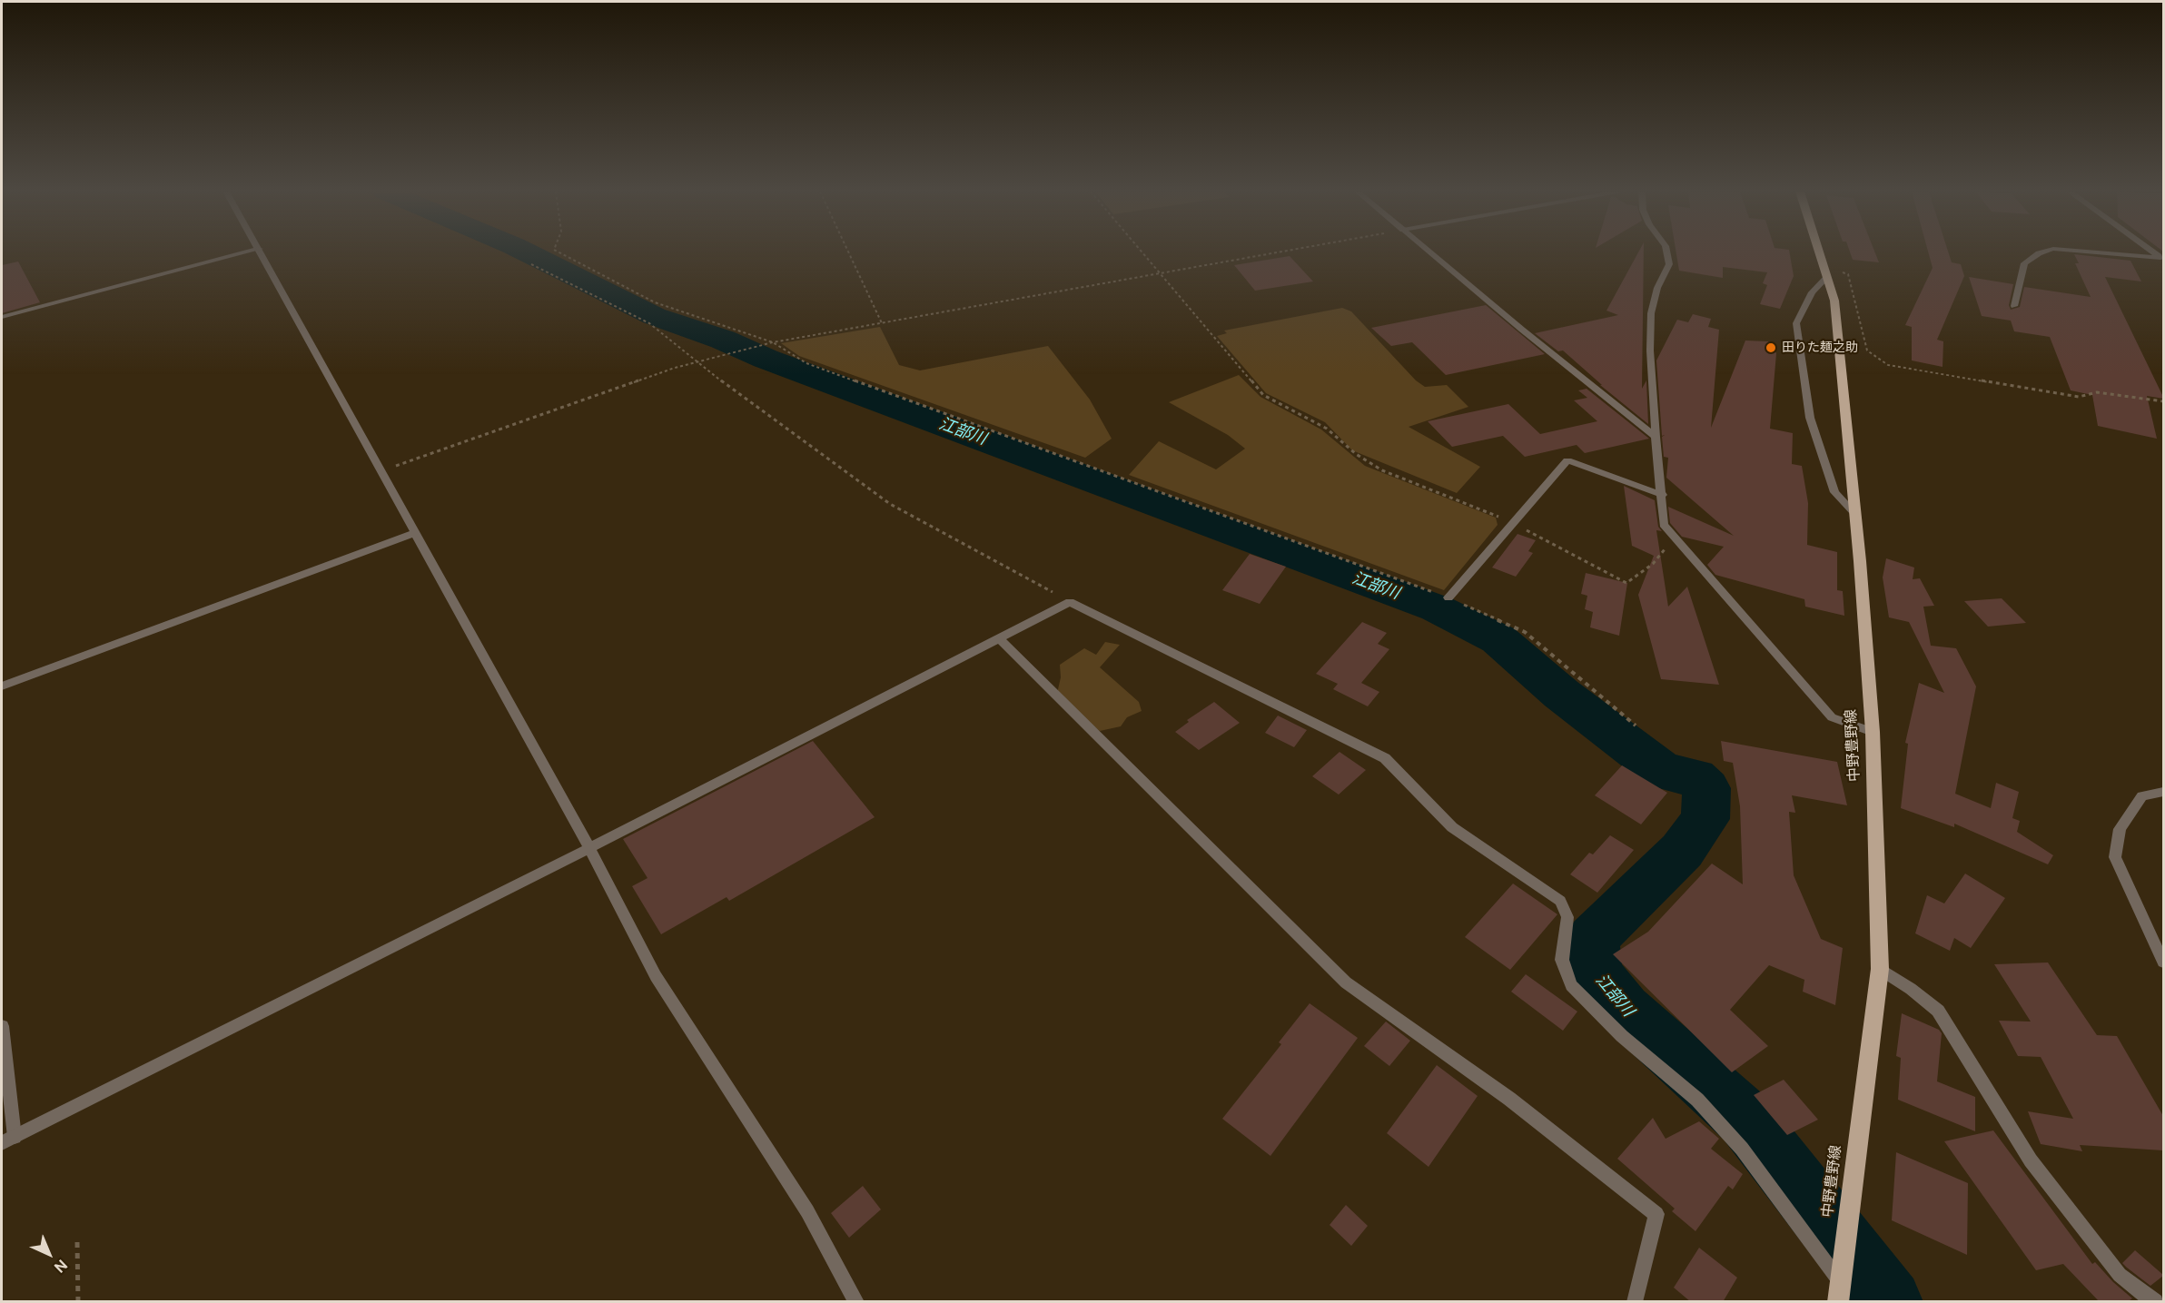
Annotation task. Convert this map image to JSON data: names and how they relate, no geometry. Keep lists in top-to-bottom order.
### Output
{
  "streets": {
    "main road": ["中野豊野線"]
  },
  "water": ["江部川"],
  "places": ["田りた麺之助"],
  "north": "bottom right"
}
